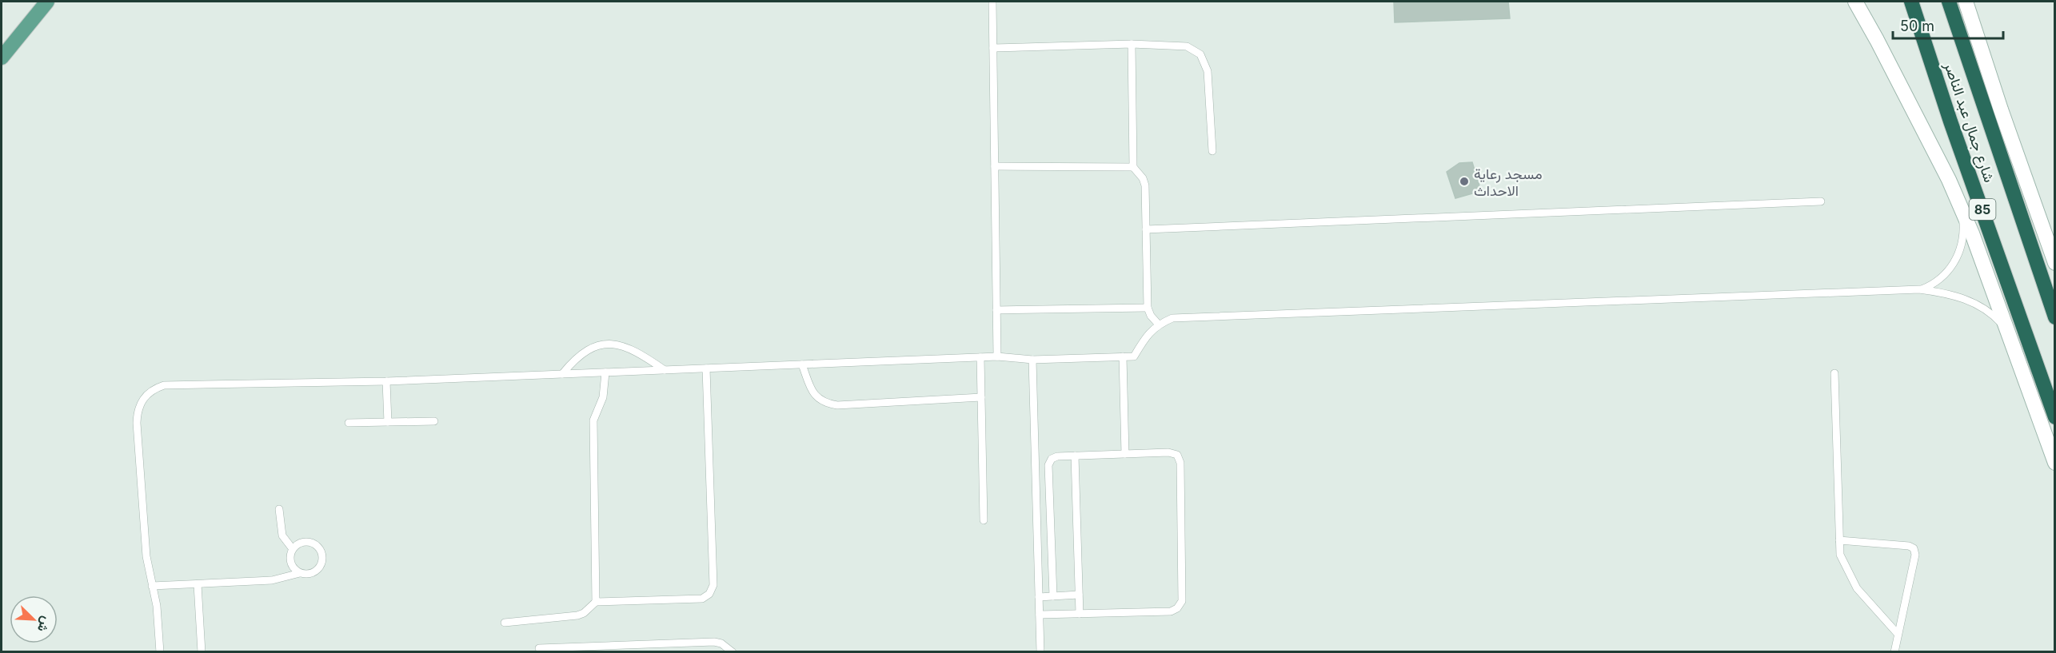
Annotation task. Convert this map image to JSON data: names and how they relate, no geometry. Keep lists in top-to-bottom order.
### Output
{
  "streets": {
    "highway": ["شارع جمال عبد الناصر", "85"]
  },
  "places": ["مسجد رعاية الاحداث"],
  "scale_bar": "50 m",
  "north": "bottom right"
}
